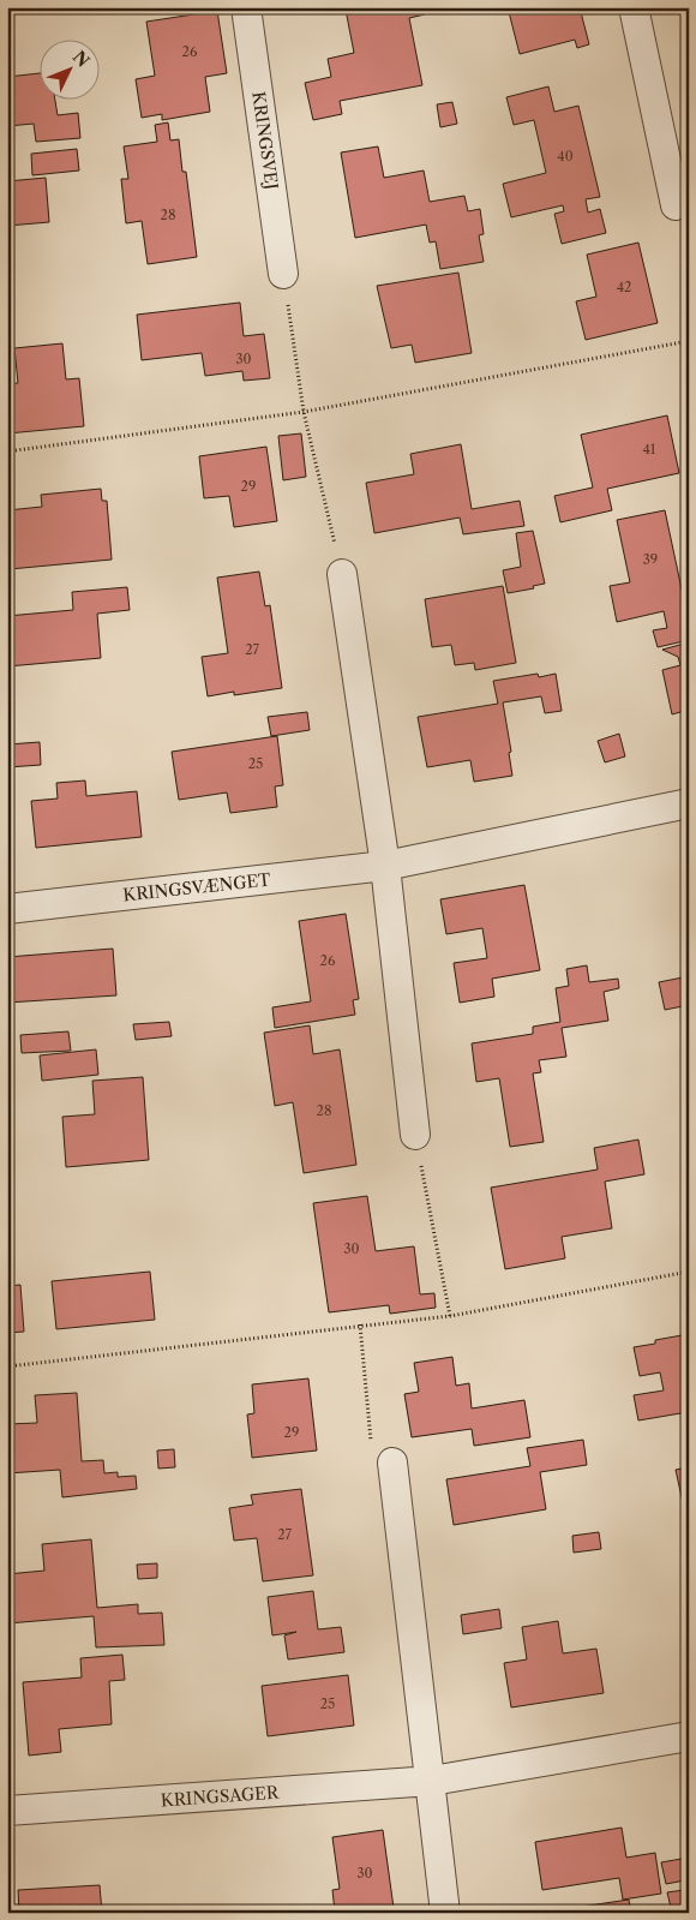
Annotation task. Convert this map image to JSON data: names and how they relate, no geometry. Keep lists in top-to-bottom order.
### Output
{
  "streets": {
    "street": ["KRINGSVEJ", "KRINGSVÆNGET", "KRINGSAGER"]
  },
  "house_numbers": [
    "26",
    "40",
    "28",
    "42",
    "30",
    "41",
    "29",
    "39",
    "27",
    "25",
    "26",
    "28",
    "30",
    "29",
    "27",
    "25",
    "30"
  ],
  "north": "top right"
}
